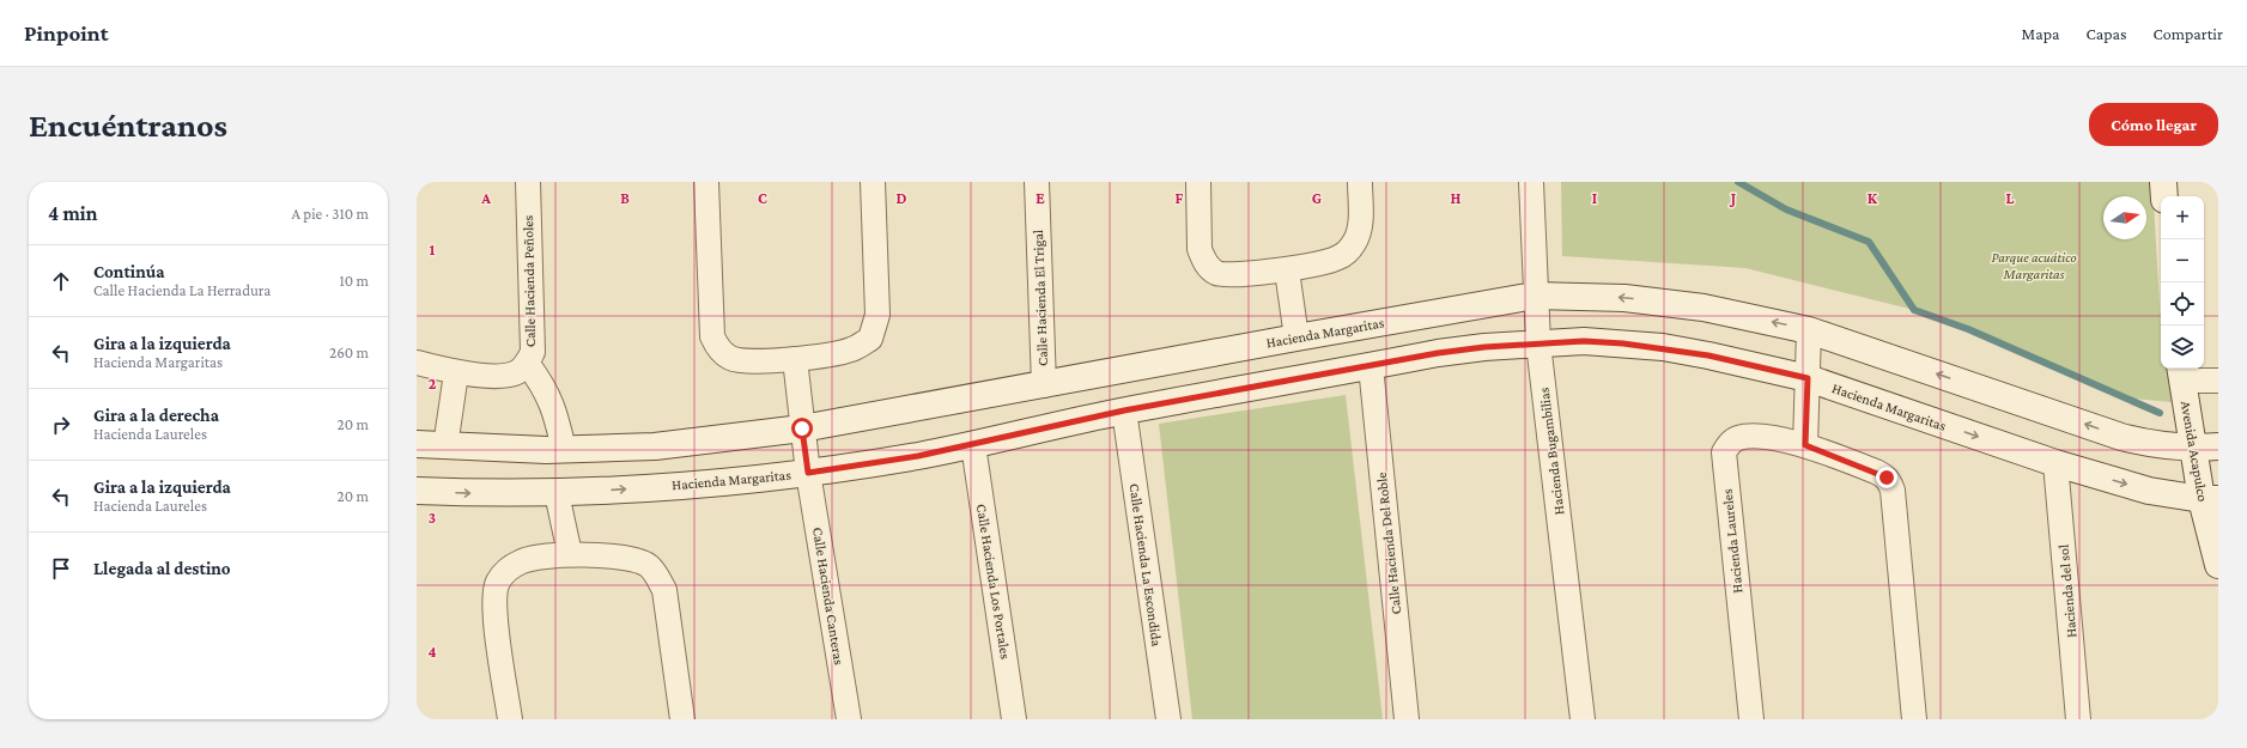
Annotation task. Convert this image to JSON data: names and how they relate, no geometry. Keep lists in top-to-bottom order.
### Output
{
  "streets": {
    "street": [
      "Calle Hacienda Peñoles",
      "Calle Hacienda El Trigal",
      "Hacienda Margaritas",
      "Hacienda Bugambilias",
      "Avenida Acapulco",
      "Hacienda Laureles",
      "Calle Hacienda Del Roble",
      "Calle Hacienda La Escondida",
      "Calle Hacienda Los Portales",
      "Hacienda del sol",
      "Calle Hacienda Canteras"
    ]
  },
  "crossings": [
    ["Calle Hacienda El Trigal", "Hacienda Margaritas"],
    ["Hacienda Margaritas", "Hacienda Bugambilias"],
    ["Hacienda Margaritas", "Avenida Acapulco"],
    ["Hacienda Margaritas", "Calle Hacienda Del Roble"],
    ["Hacienda Margaritas", "Calle Hacienda La Escondida"],
    ["Hacienda Margaritas", "Calle Hacienda Los Portales"],
    ["Hacienda Margaritas", "Hacienda del sol"],
    ["Hacienda Margaritas", "Calle Hacienda Canteras"]
  ],
  "parks": ["Parque acuático Margaritas"],
  "north": "right",
  "page": {
    "header": "Pinpoint",
    "nav": ["Mapa", "Capas", "Compartir"],
    "buttons": "Cómo llegar",
    "title": "Encuéntranos",
    "heading": ["4 min", "A pie · 310 m"],
    "map_buttons": ["+", "−"],
    "list": [
      ["Continúa", "Calle Hacienda La Herradura", "10 m"],
      ["Gira a la izquierda", "Hacienda Margaritas", "260 m"],
      ["Gira a la derecha", "Hacienda Laureles", "20 m"],
      ["Gira a la izquierda", "Hacienda Laureles", "20 m"],
      "Llegada al destino"
    ]
  },
  "grid": {
    "columns": [
      "A",
      "B",
      "C",
      "D",
      "E",
      "F",
      "G",
      "H",
      "I",
      "J",
      "K",
      "L"
    ],
    "rows": [
      "1",
      "2",
      "3",
      "4"
    ]
  }
}
